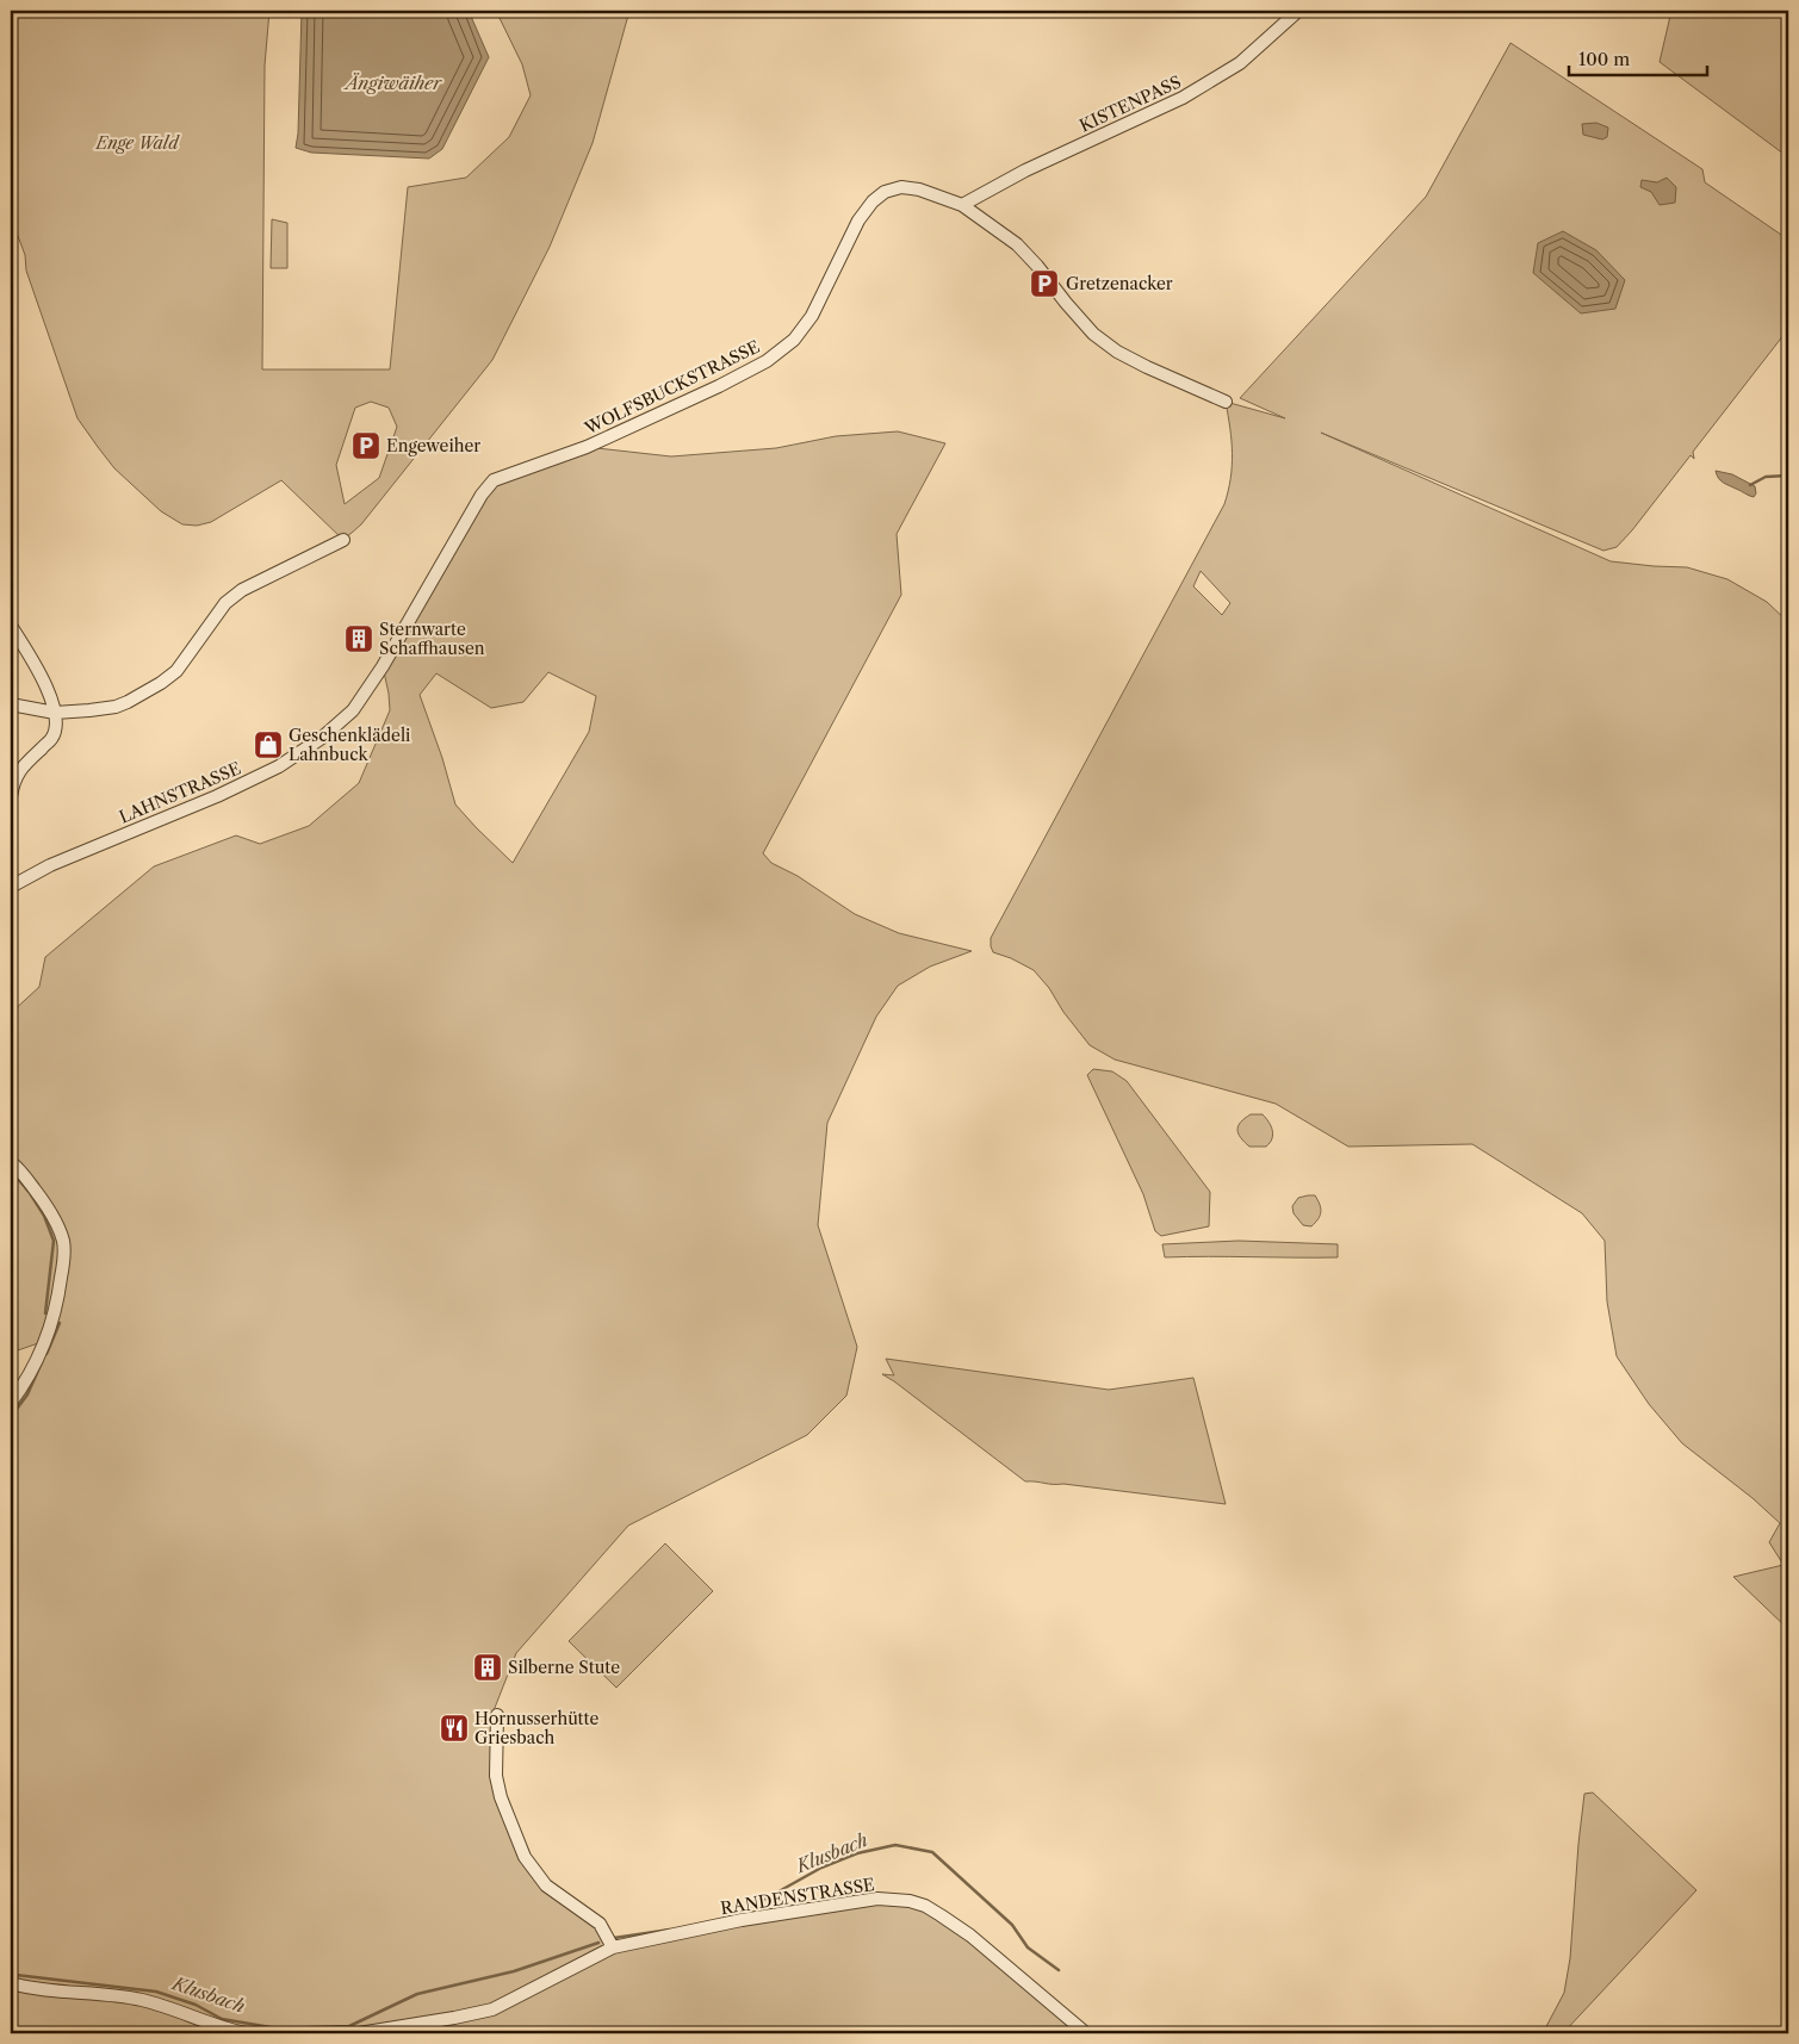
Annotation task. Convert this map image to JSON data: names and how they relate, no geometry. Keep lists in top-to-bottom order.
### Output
{
  "streets": {
    "street": [
      "KISTENPASS",
      "WOLFSBUCKSTRASSE",
      "LAHNSTRASSE",
      "RANDENSTRASSE"
    ]
  },
  "crossings": [
    ["KISTENPASS", "WOLFSBUCKSTRASSE"],
    ["WOLFSBUCKSTRASSE", "LAHNSTRASSE"]
  ],
  "water": ["Ängiwäiher", "Klusbach"],
  "parks": ["Enge Wald"],
  "places": {
    "parking": ["Gretzenacker", "Engeweiher"],
    "building": ["Sternwarte Schaffhausen", "Silberne Stute"],
    "shop": ["Geschenklädeli Lahnbuck"],
    "restaurant": ["Hornusserhütte Griesbach"]
  },
  "scale_bar": "100 m"
}
